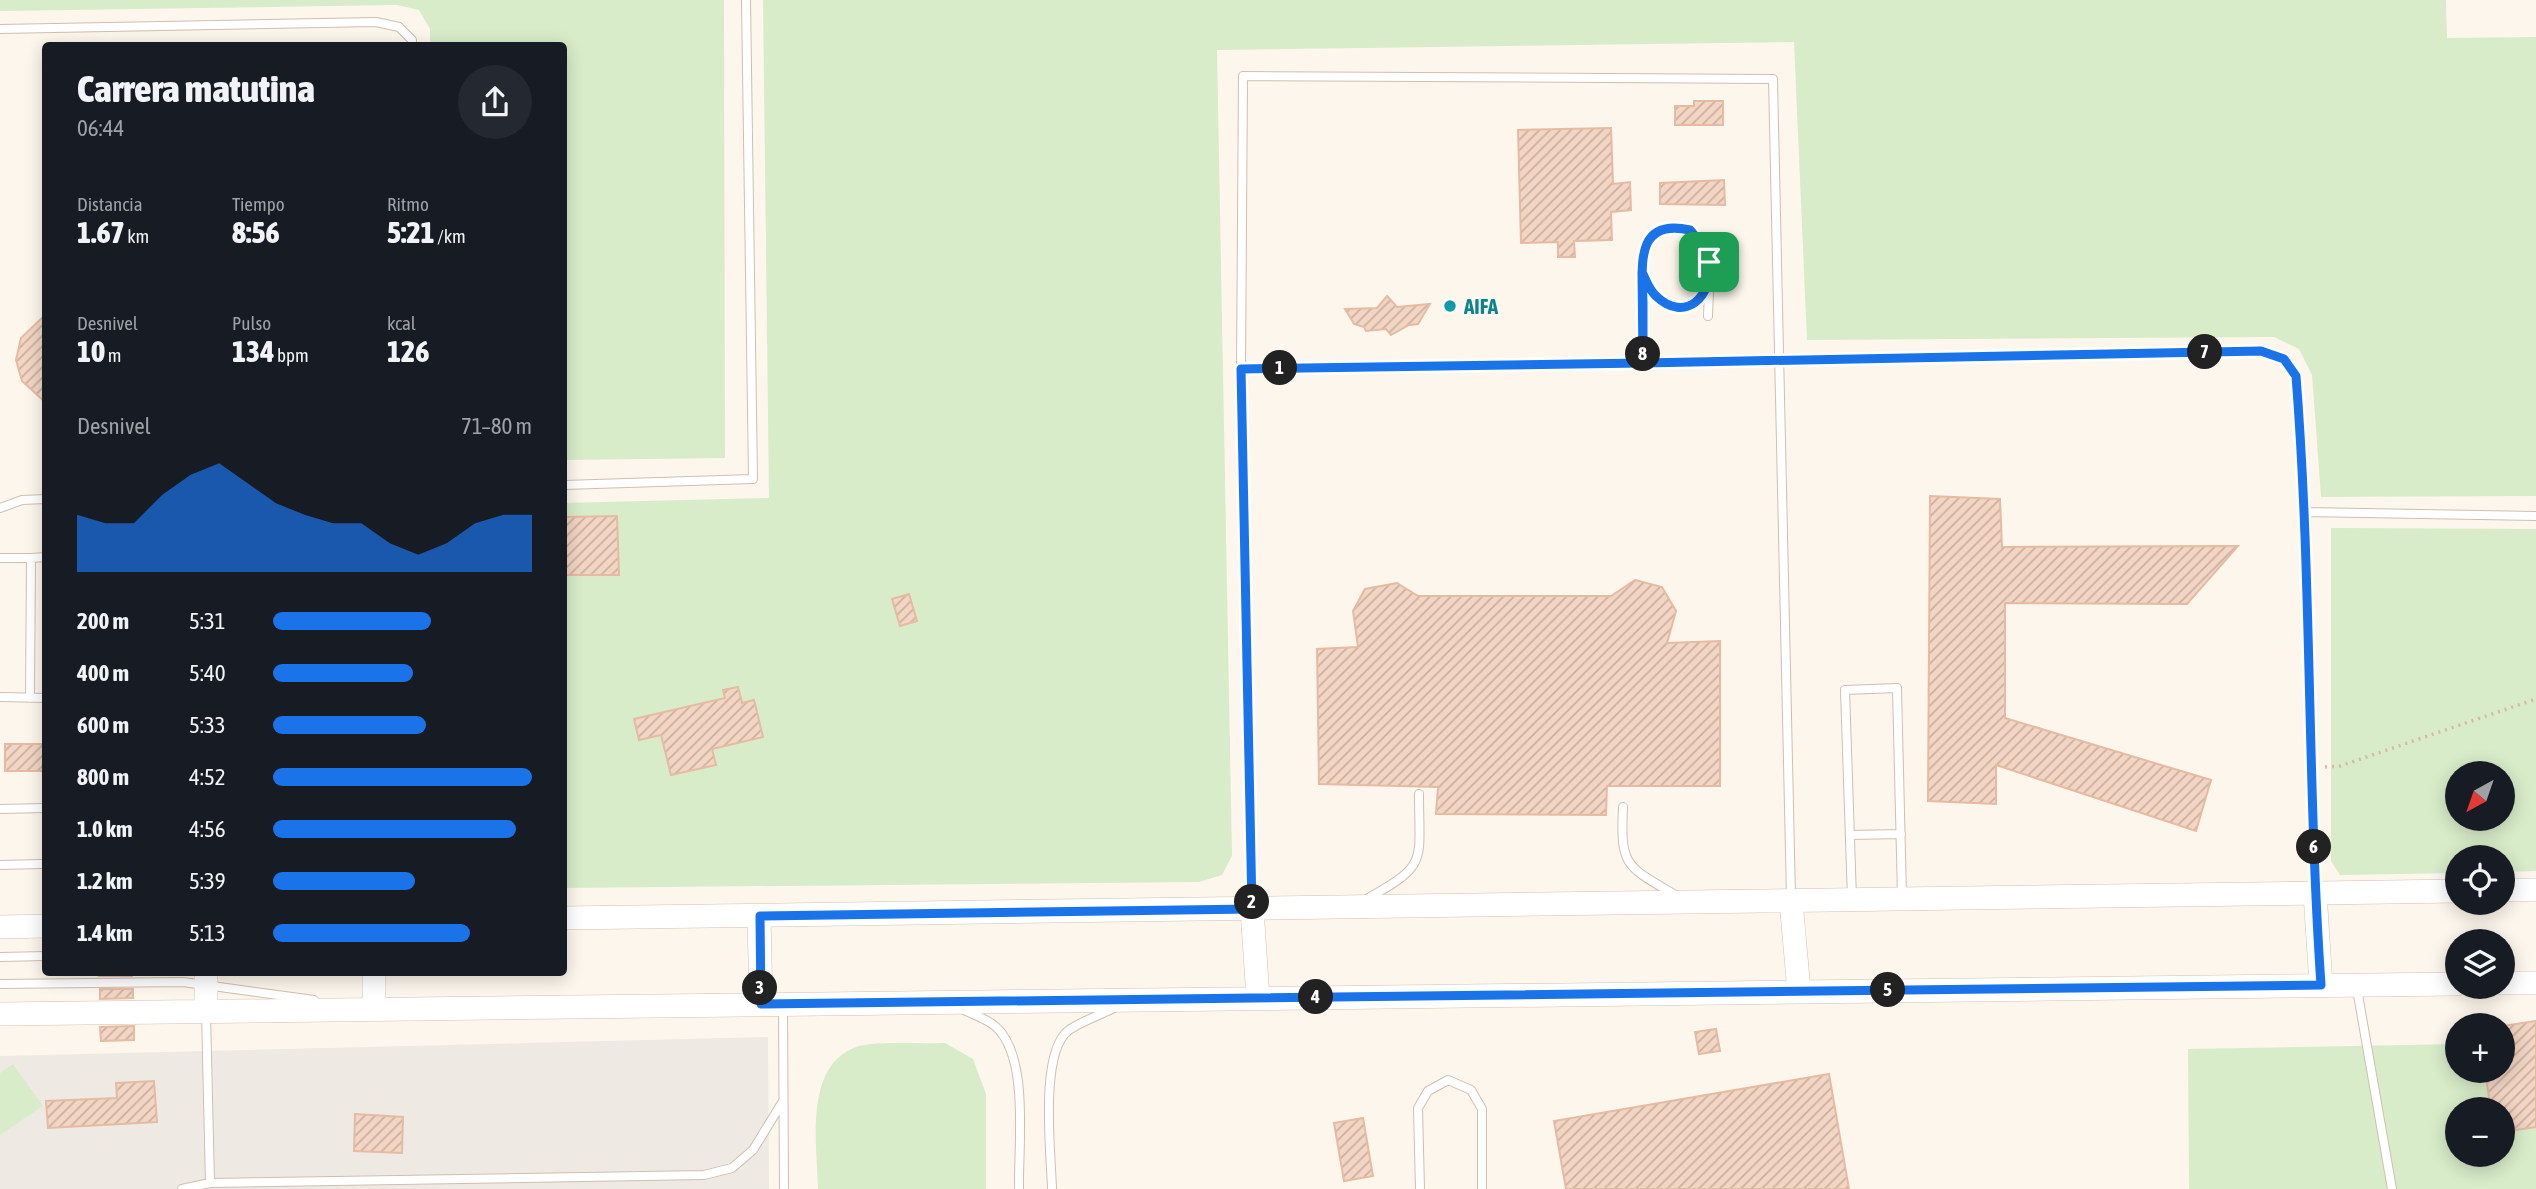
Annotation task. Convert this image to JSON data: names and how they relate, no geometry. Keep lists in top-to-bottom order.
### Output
{
  "places": ["AIFA"],
  "north": "bottom left",
  "page": {
    "heading": ["Carrera matutina", "06:44"],
    "stats": [
      ["Distancia", "1.67 km"],
      ["Tiempo", "8:56"],
      ["Ritmo", "5:21 /km"],
      ["Desnivel", "10 m"],
      ["Pulso", "134 bpm"],
      ["kcal", "126"]
    ],
    "pins": [
      "7",
      "8",
      "1",
      "6",
      "2",
      "3",
      "5",
      "4"
    ],
    "chart": ["Desnivel", "71–80 m"],
    "list": [
      {
        "name": "200 m",
        "note": "5:31"
      },
      {
        "name": "400 m",
        "note": "5:40"
      },
      {
        "name": "600 m",
        "note": "5:33"
      },
      {
        "name": "800 m",
        "note": "4:52"
      },
      {
        "name": "1.0 km",
        "note": "4:56"
      },
      {
        "name": "1.2 km",
        "note": "5:39"
      },
      {
        "name": "1.4 km",
        "note": "5:13"
      }
    ],
    "map_buttons": ["+", "−"]
  }
}
